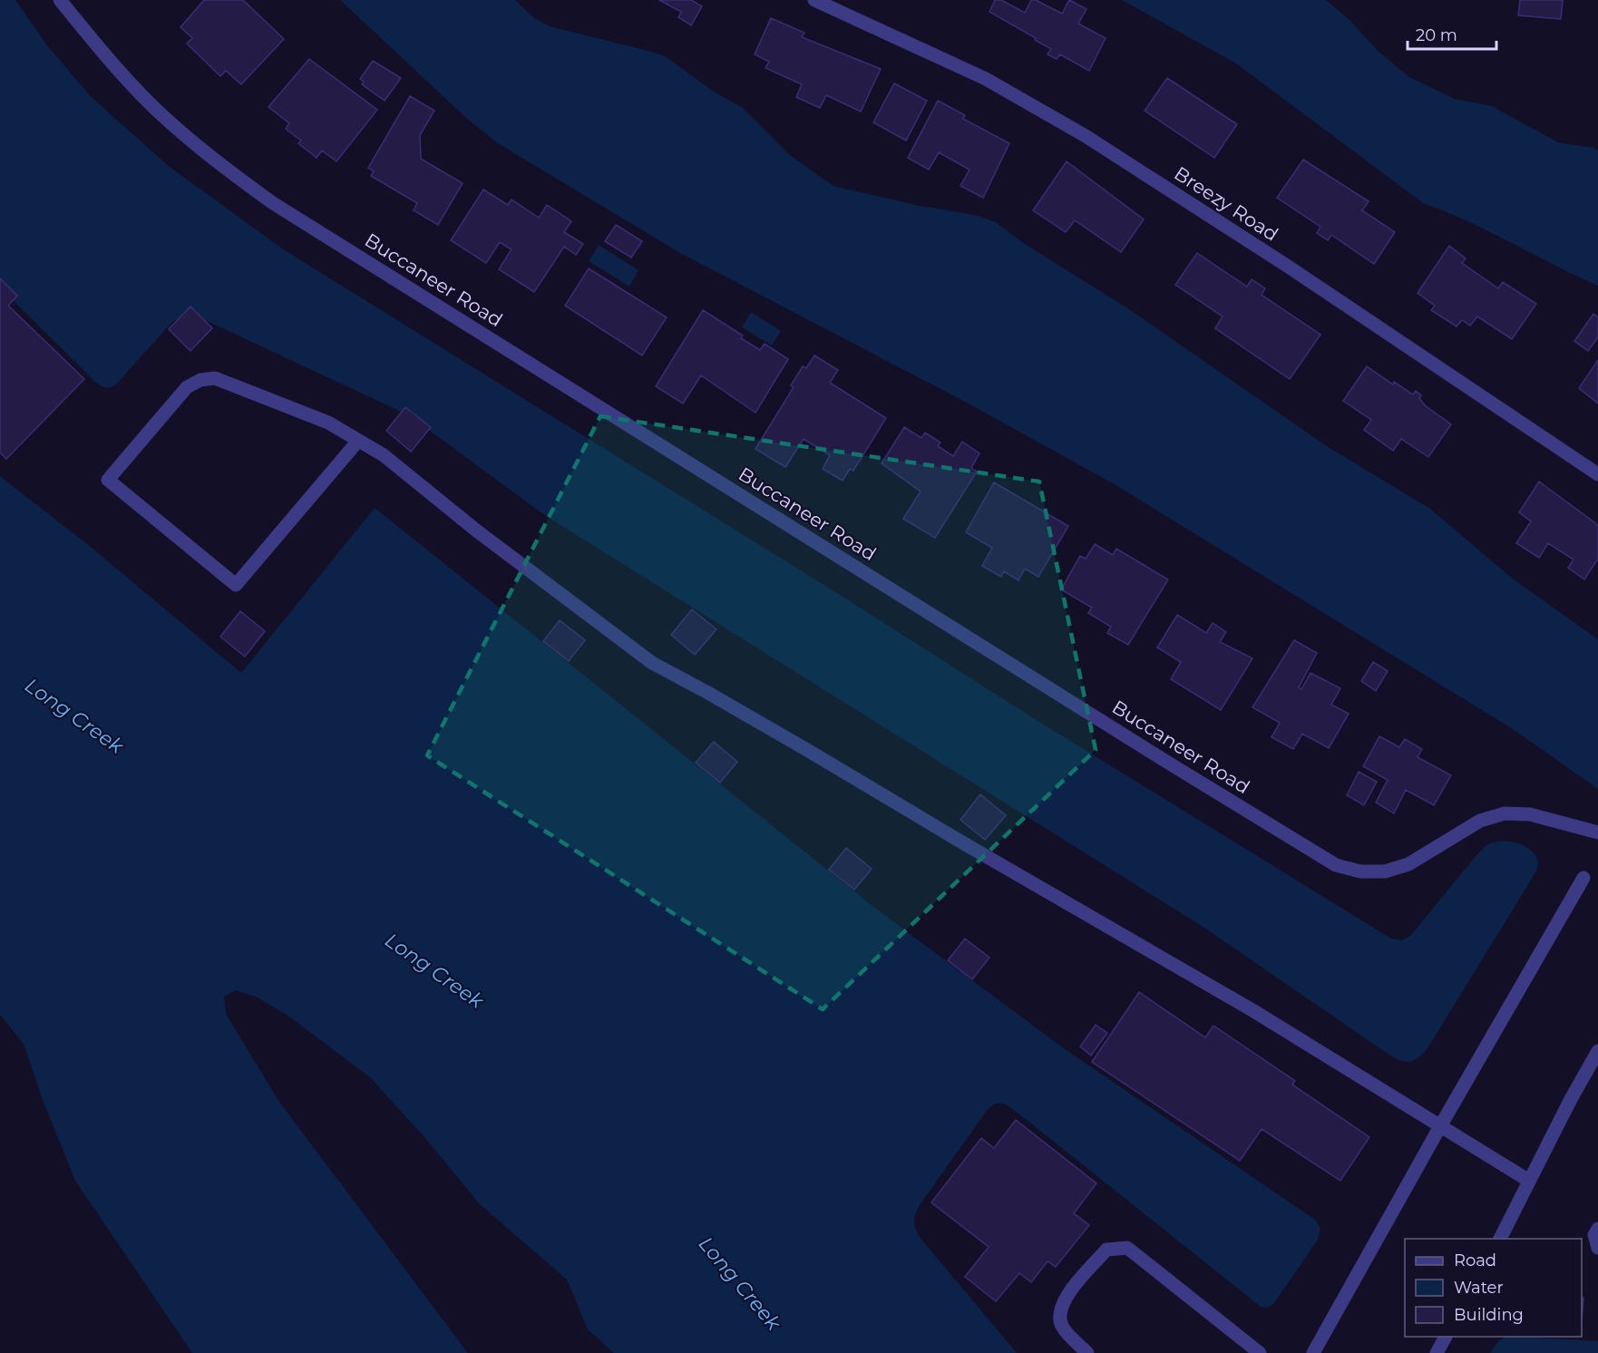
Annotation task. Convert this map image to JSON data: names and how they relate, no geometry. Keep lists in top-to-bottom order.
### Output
{
  "streets": {
    "street": ["Breezy Road", "Buccaneer Road"]
  },
  "water": ["Long Creek"],
  "legend": ["Road", "Water", "Building"],
  "scale_bar": "20 m"
}
